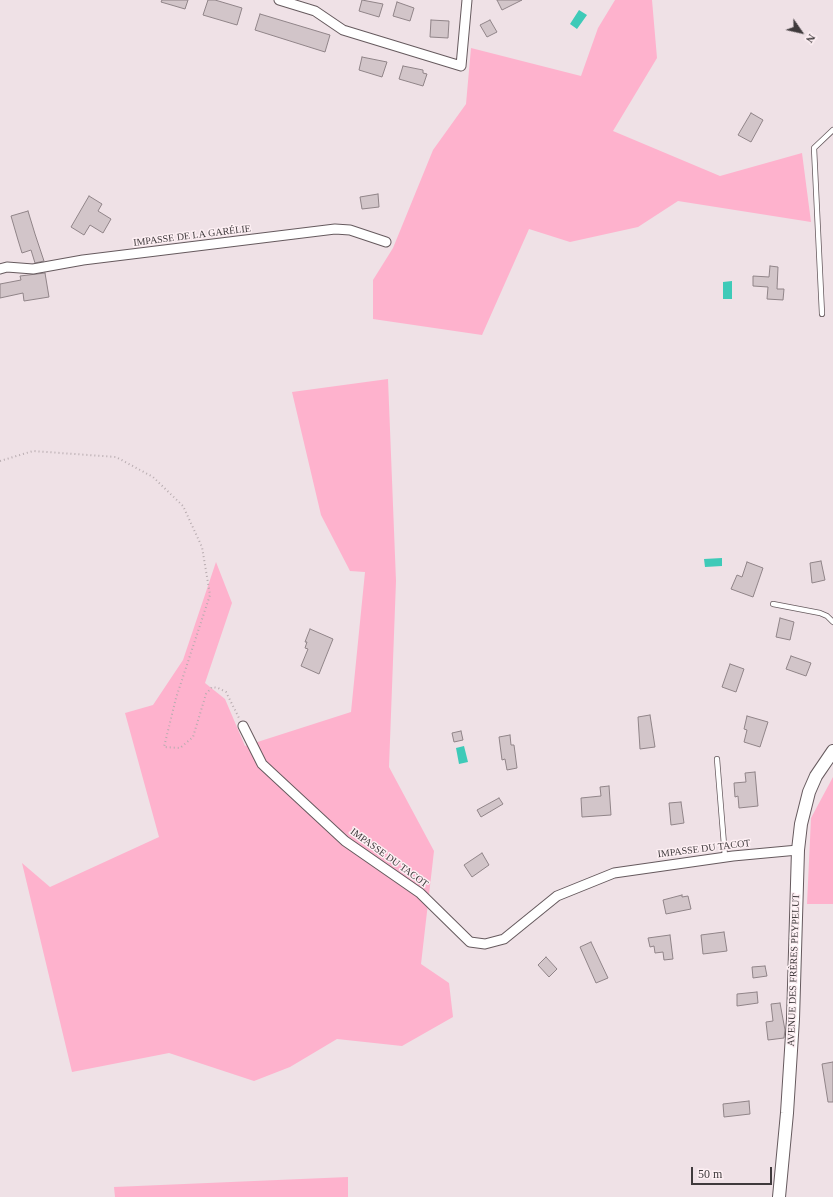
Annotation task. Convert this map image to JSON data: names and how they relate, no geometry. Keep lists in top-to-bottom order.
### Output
{
  "streets": {
    "main road": ["AVENUE DES FRÈRES PEYPELUT"],
    "street": ["IMPASSE DE LA GARÉLIE", "IMPASSE DU TACOT"]
  },
  "crossings": [
    ["IMPASSE DU TACOT", "AVENUE DES FRÈRES PEYPELUT"]
  ],
  "scale_bar": "50 m",
  "north": "bottom right"
}
